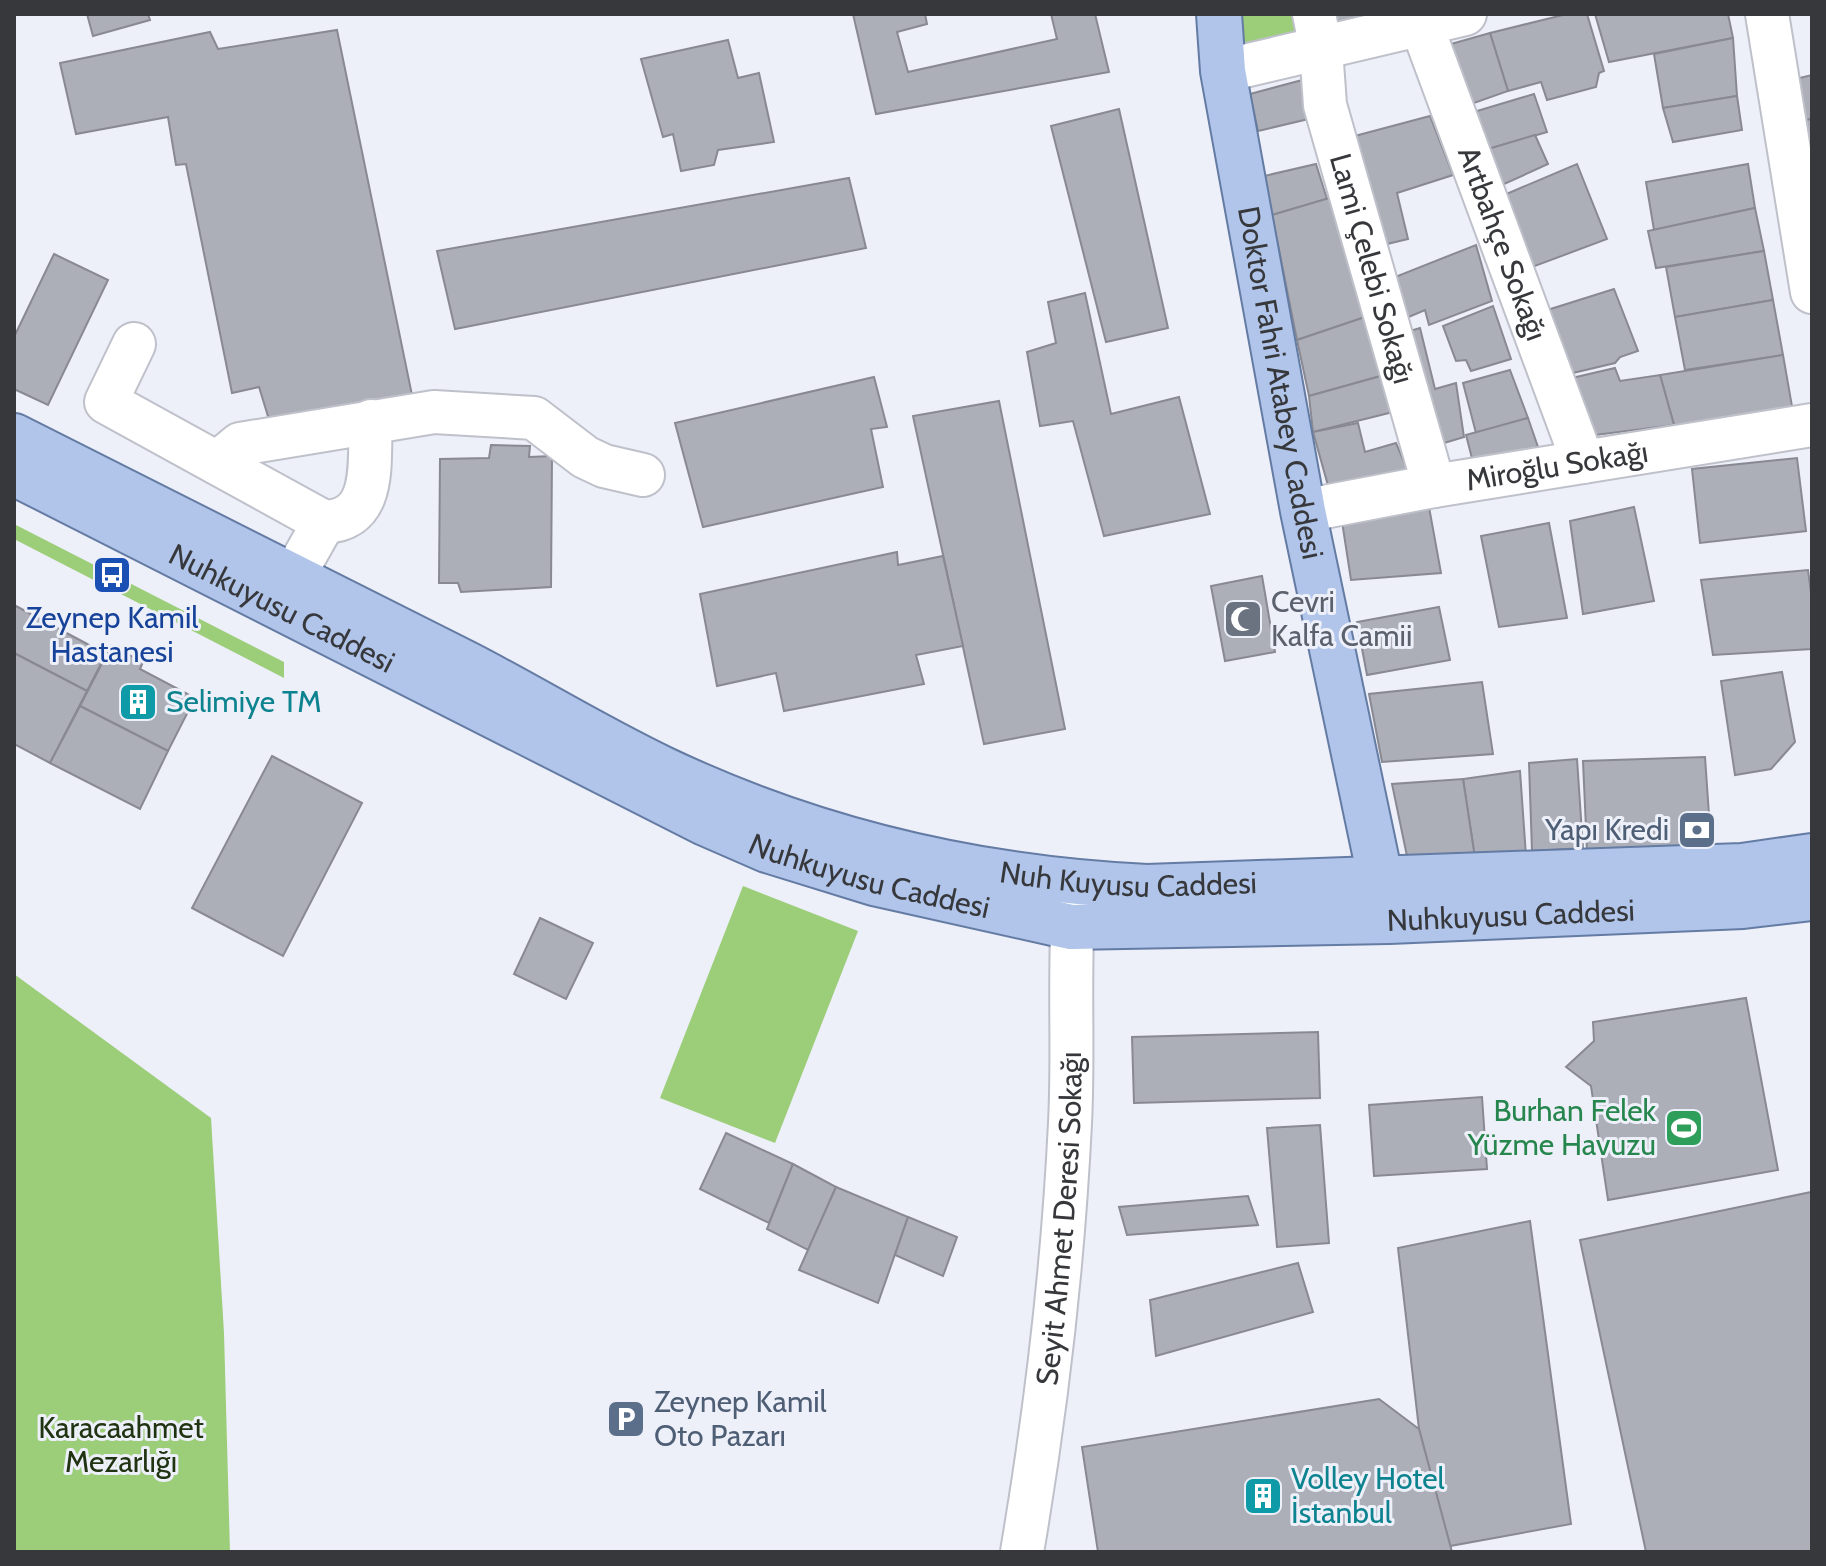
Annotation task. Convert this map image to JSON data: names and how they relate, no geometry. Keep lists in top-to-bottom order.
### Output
{
  "streets": {
    "main road": ["Doktor Fahri Atabey Caddesi", "Nuhkuyusu Caddesi", "Nuh Kuyusu Caddesi"],
    "street": [
      "Artbahçe Sokağı",
      "Lami Çelebi Sokağı",
      "Miroğlu Sokağı",
      "Seyit Ahmet Deresi Sokağı"
    ]
  },
  "crossings": [
    ["Artbahçe Sokağı", "Miroğlu Sokağı"],
    ["Lami Çelebi Sokağı", "Miroğlu Sokağı"],
    ["Doktor Fahri Atabey Caddesi", "Miroğlu Sokağı"],
    ["Doktor Fahri Atabey Caddesi", "Nuhkuyusu Caddesi"],
    ["Doktor Fahri Atabey Caddesi", "Nuh Kuyusu Caddesi"],
    ["Nuhkuyusu Caddesi", "Nuh Kuyusu Caddesi"],
    ["Nuhkuyusu Caddesi", "Seyit Ahmet Deresi Sokağı"],
    ["Nuh Kuyusu Caddesi", "Seyit Ahmet Deresi Sokağı"]
  ],
  "parks": ["Karacaahmet Mezarlığı"],
  "places": {
    "bus stop": ["Zeynep Kamil Hastanesi"],
    "mosque": ["Cevri Kalfa Camii"],
    "building": ["Selimiye TM", "Volley Hotel İstanbul"],
    "bank": ["Yapı Kredi"],
    "sports": ["Burhan Felek Yüzme Havuzu"],
    "parking": ["Zeynep Kamil Oto Pazarı"]
  }
}
